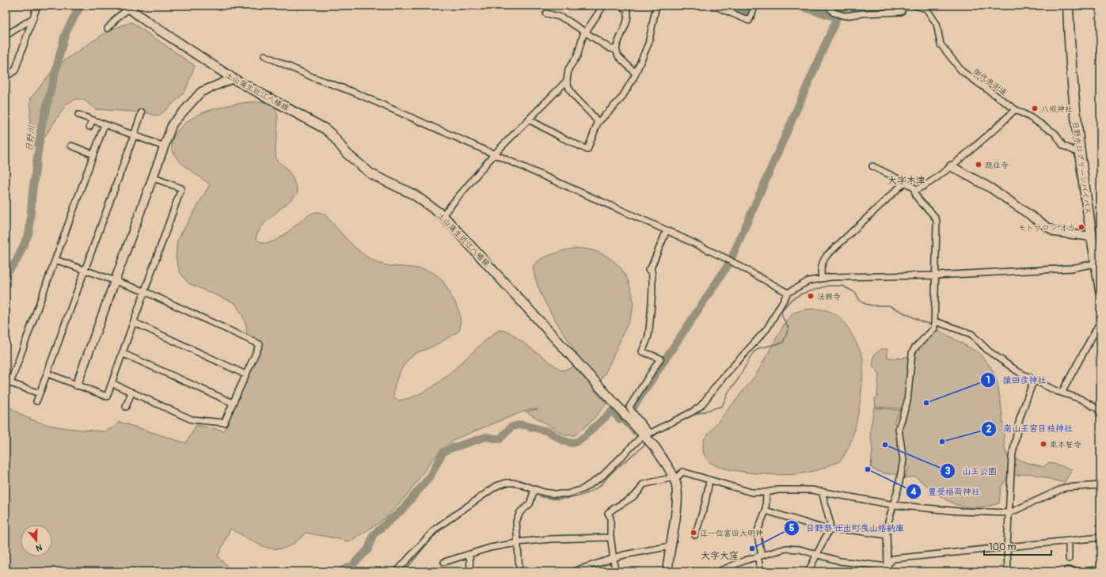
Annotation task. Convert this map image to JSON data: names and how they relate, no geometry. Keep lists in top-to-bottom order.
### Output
{
  "streets": {
    "highway": ["日野水口グリーンバイパス"],
    "main road": ["土山蒲生近江八幡線"],
    "street": ["御代参街道"]
  },
  "crossings": [
    ["御代参街道", "日野水口グリーンバイパス"]
  ],
  "districts": ["大字木津", "大字大窪"],
  "water": ["日野川"],
  "places": [
    "八坂神社",
    "既往寺",
    "モトサロン オカ",
    "法興寺",
    "猿田彦神社",
    "南山王宮日枝神社",
    "東本誓寺",
    "山王公園",
    "豊受稲荷神社",
    "正一位富田大明神",
    "日野祭 仕出町曳山格納庫"
  ],
  "scale_bar": "100 m",
  "north": "bottom"
}
